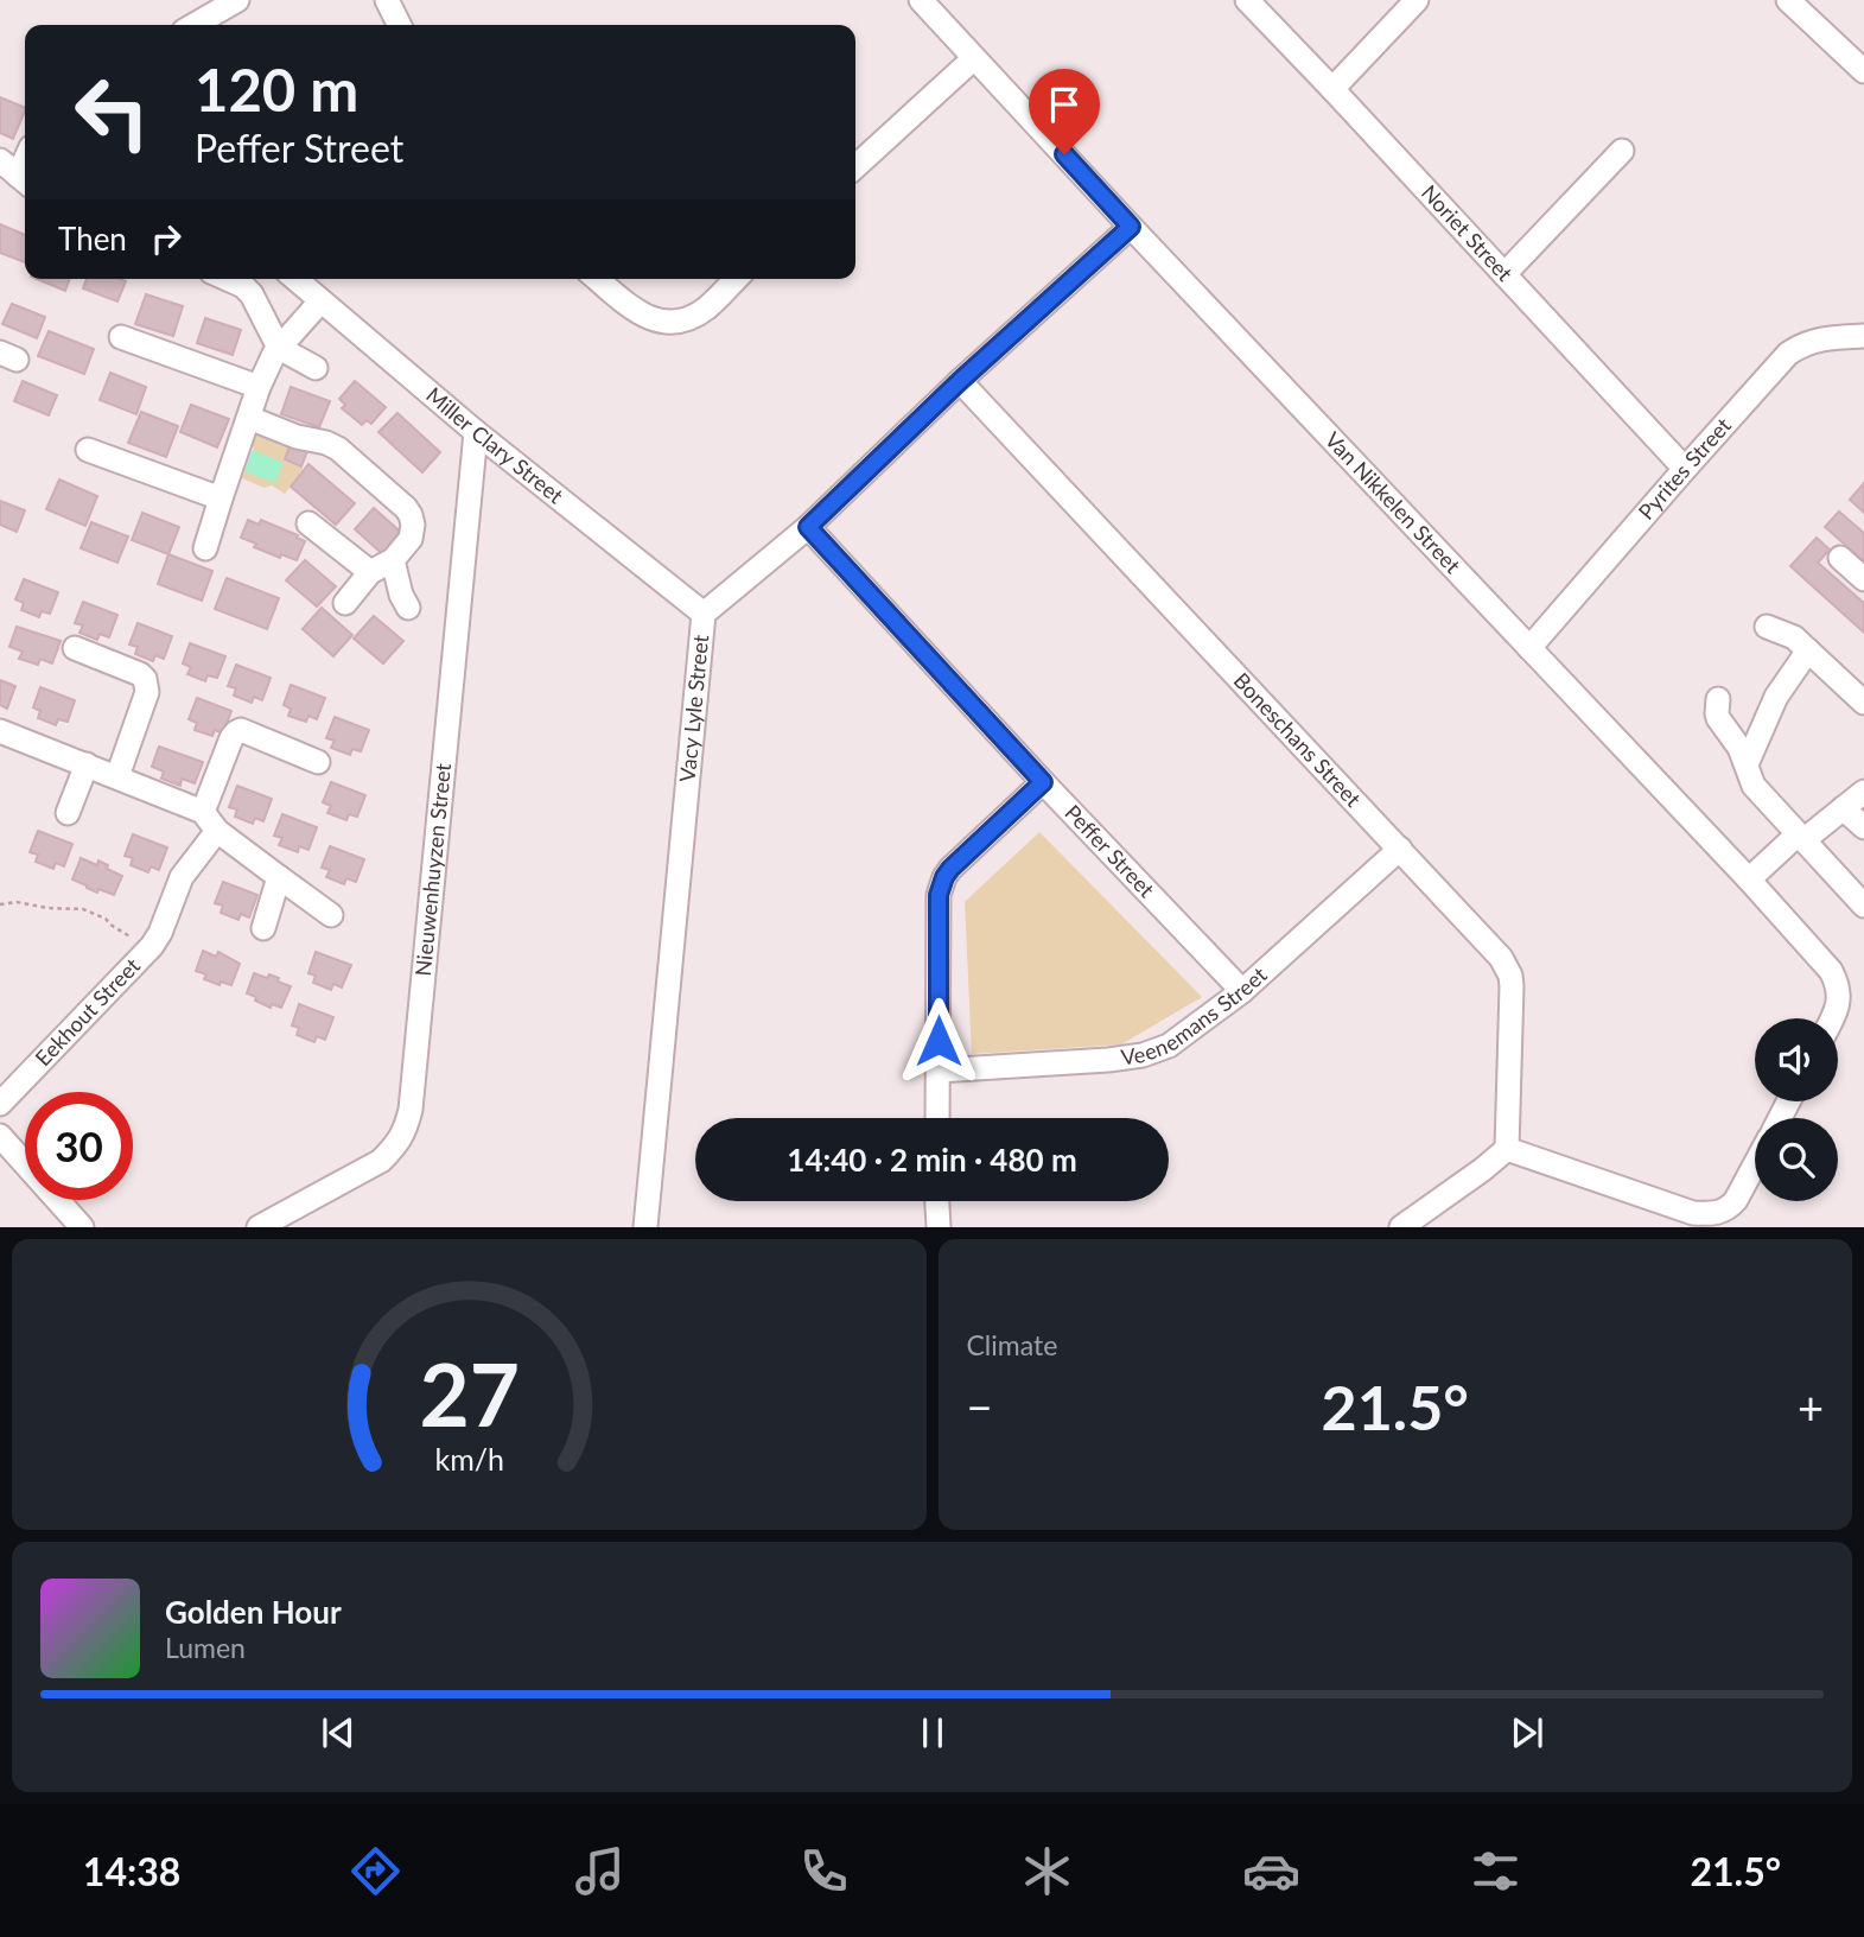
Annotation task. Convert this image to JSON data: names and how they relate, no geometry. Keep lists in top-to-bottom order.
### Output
{
  "streets": {
    "street": [
      "Noriet Street",
      "Miller Clary Street",
      "Pyrites Street",
      "Van Nikkelen Street",
      "Vacy Lyle Street",
      "Boneschans Street",
      "Peffer Street",
      "Nieuwenhuyzen Street",
      "Veenemans Street",
      "Eekhout Street"
    ]
  },
  "crossings": [
    ["Noriet Street", "Pyrites Street"],
    ["Miller Clary Street", "Vacy Lyle Street"],
    ["Miller Clary Street", "Nieuwenhuyzen Street"],
    ["Pyrites Street", "Van Nikkelen Street"],
    ["Van Nikkelen Street", "Vacy Lyle Street"],
    ["Vacy Lyle Street", "Boneschans Street"],
    ["Vacy Lyle Street", "Peffer Street"],
    ["Boneschans Street", "Veenemans Street"],
    ["Peffer Street", "Veenemans Street"]
  ],
  "page": {
    "turn": ["120 m", "Peffer Street"],
    "then": "Then",
    "limit": "30",
    "trip": "14:40 · 2 min · 480 m",
    "tile": "Climate",
    "heat": ["−", "21.5°", "+"],
    "song": ["Golden Hour", "Lumen"],
    "tabs": ["14:38", "21.5°"],
    "gauge": ["27", "km/h"]
  }
}
